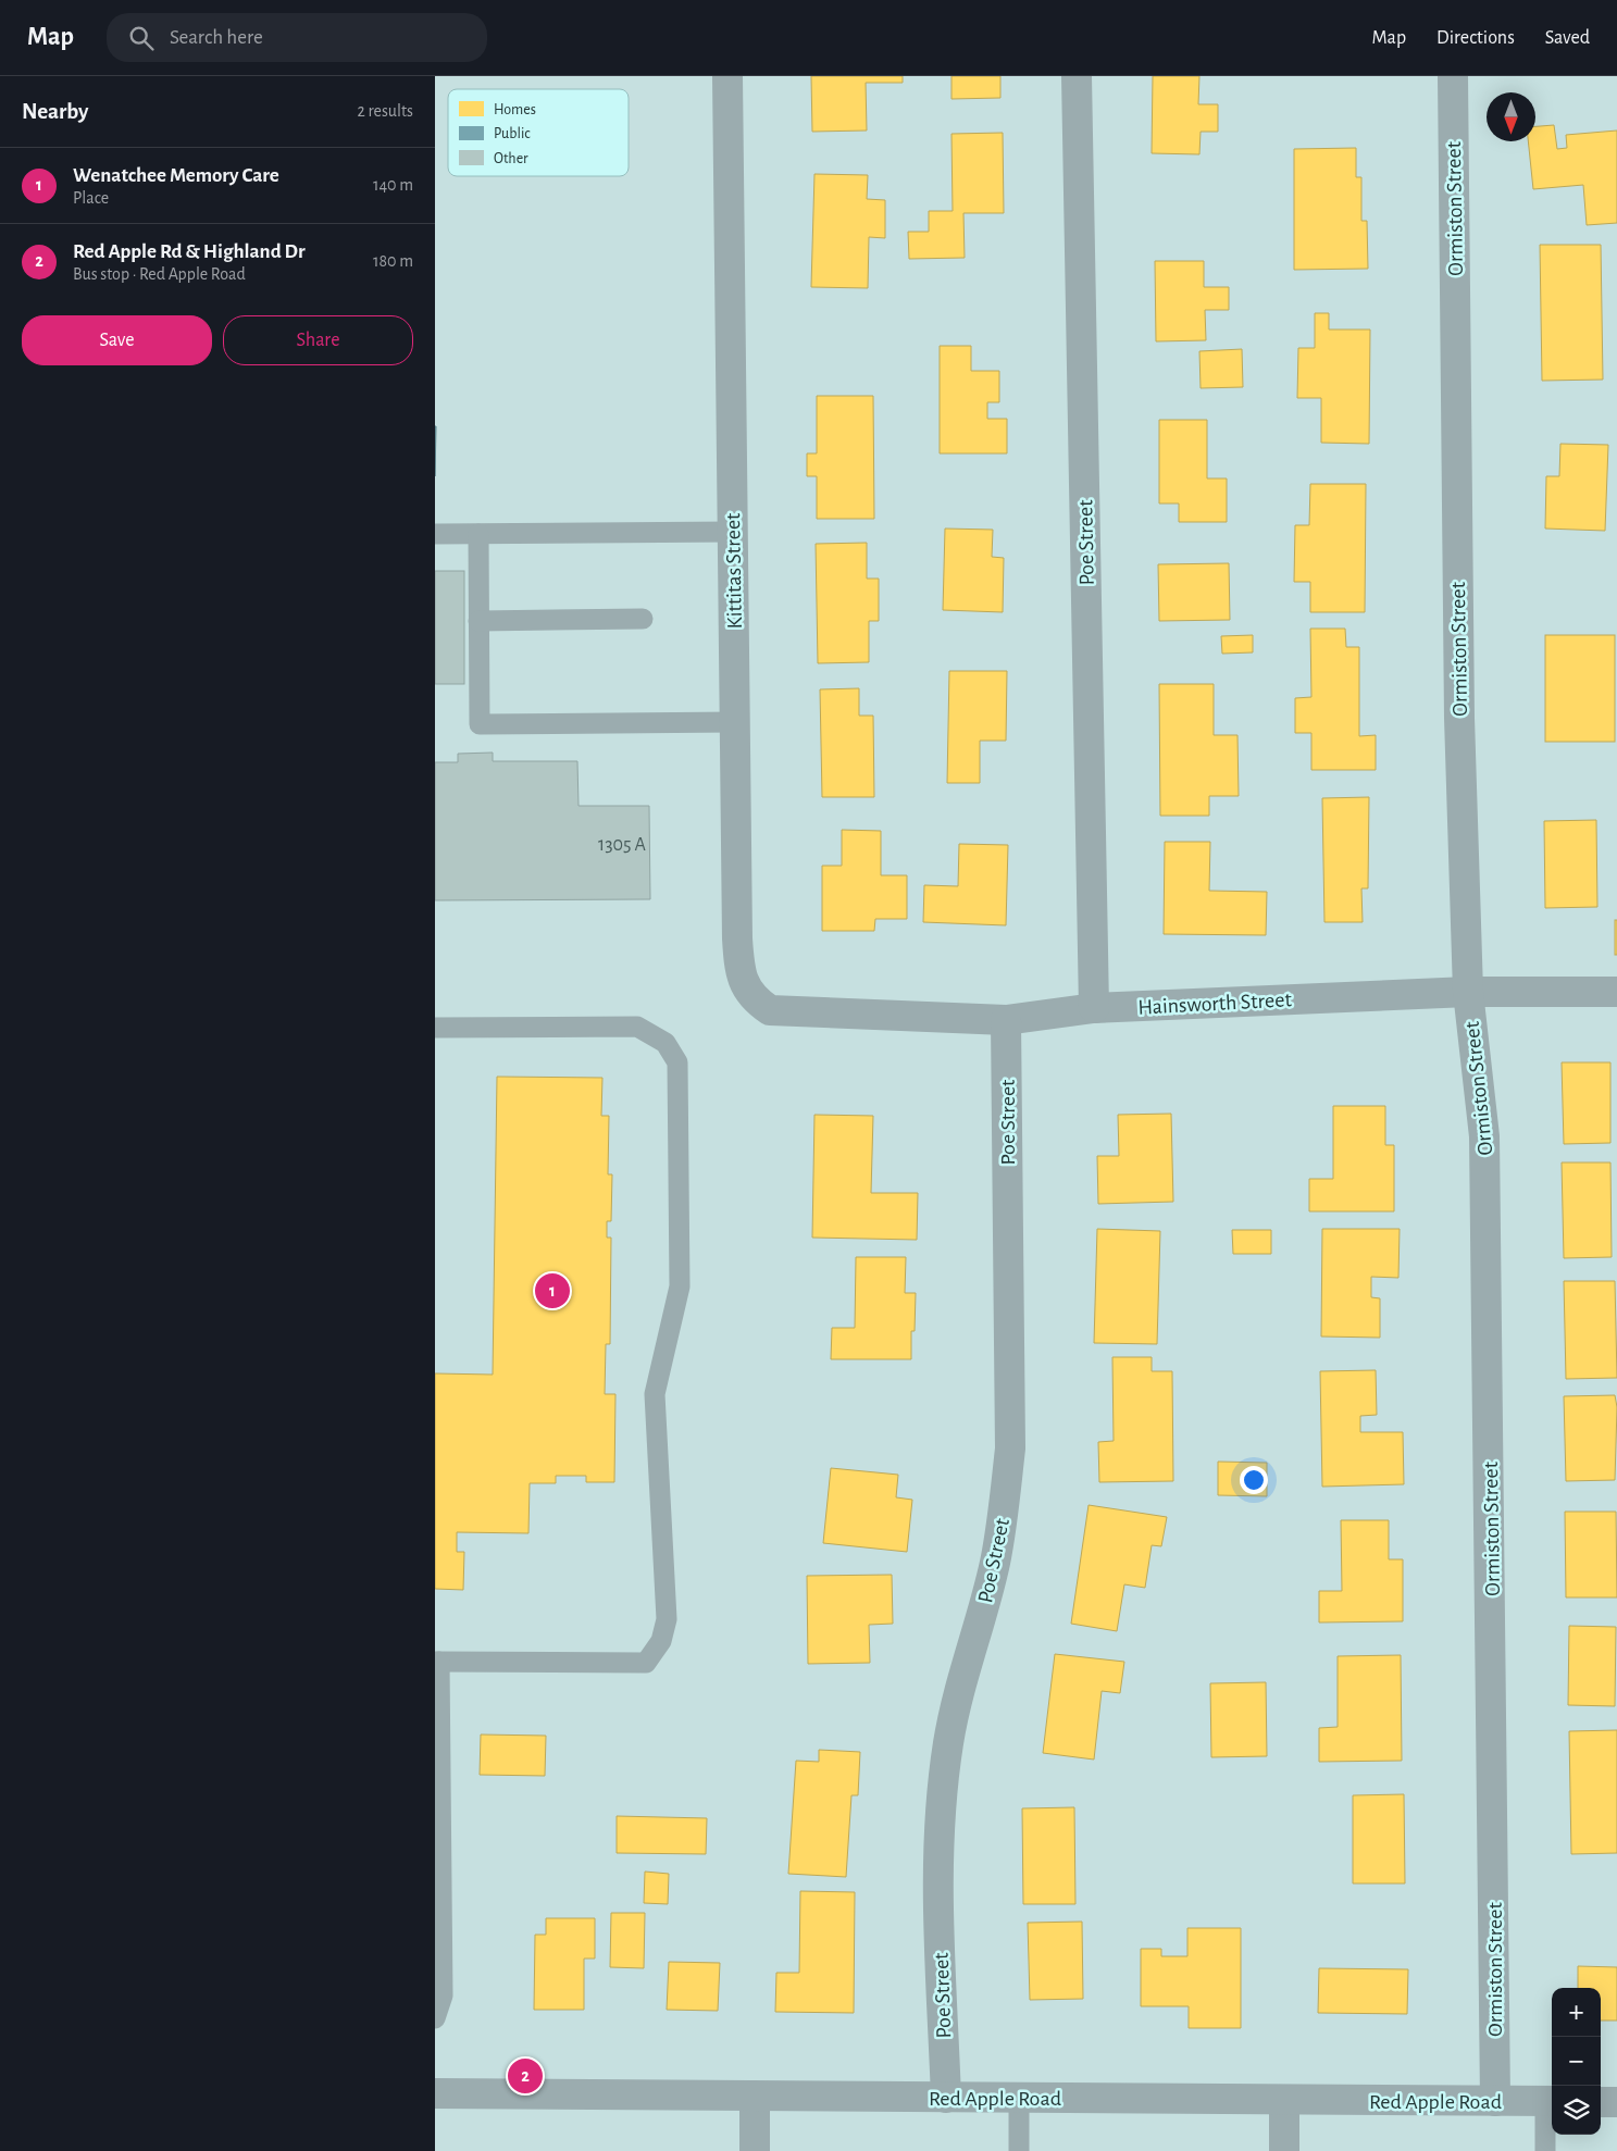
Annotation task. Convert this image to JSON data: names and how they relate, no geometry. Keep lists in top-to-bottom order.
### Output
{
  "streets": {
    "street": [
      "Ormiston Street",
      "Poe Street",
      "Kittitas Street",
      "Hainsworth Street",
      "Red Apple Road"
    ]
  },
  "crossings": [
    ["Ormiston Street", "Hainsworth Street"],
    ["Ormiston Street", "Red Apple Road"],
    ["Poe Street", "Hainsworth Street"],
    ["Poe Street", "Red Apple Road"],
    ["Kittitas Street", "Hainsworth Street"]
  ],
  "house_numbers": ["1305 A"],
  "legend": ["Homes", "Public", "Other"],
  "north": "bottom",
  "page": {
    "header": "Map",
    "search": "Search here",
    "nav": ["Map", "Directions", "Saved"],
    "heading": ["Nearby", "2 results"],
    "list": [
      {
        "mark": "1",
        "name": "Wenatchee Memory Care",
        "note": "Place",
        "value": "140 m"
      },
      {
        "mark": "2",
        "name": "Red Apple Rd & Highland Dr",
        "note": "Bus stop · Red Apple Road",
        "value": "180 m"
      }
    ],
    "buttons": ["Save", "Share"],
    "pins": ["1", "2"],
    "map_buttons": ["+", "−"]
  }
}
